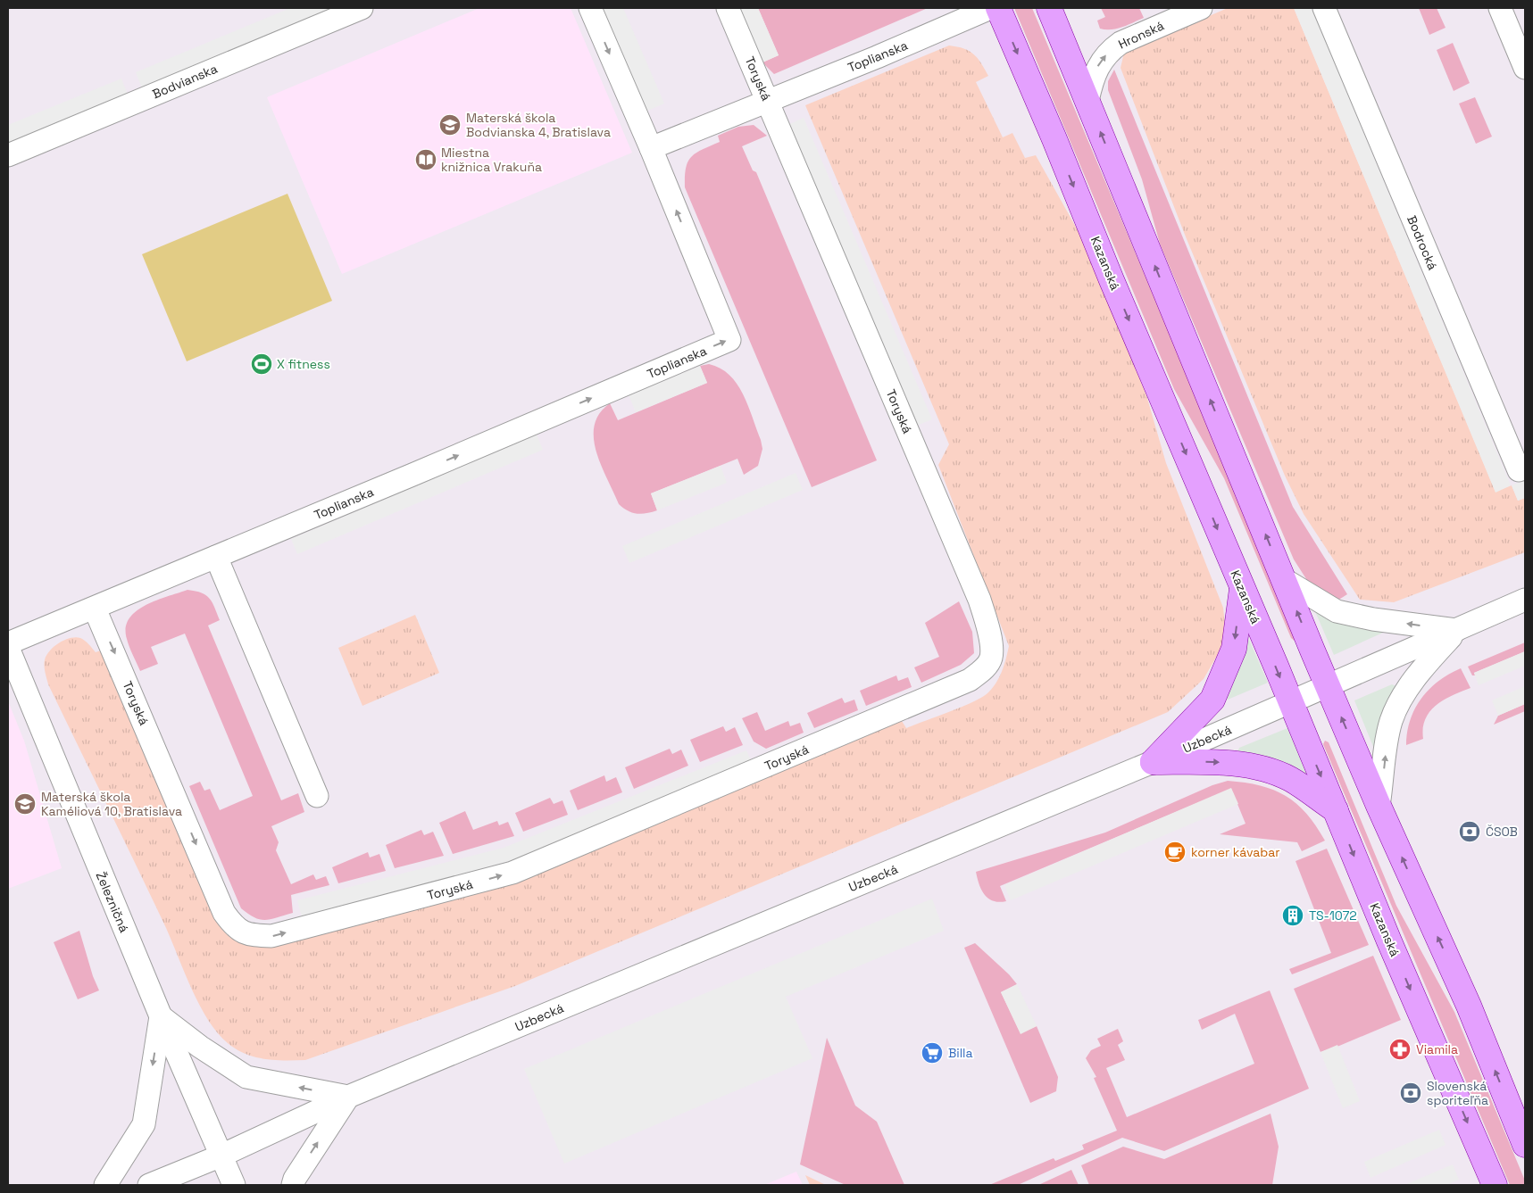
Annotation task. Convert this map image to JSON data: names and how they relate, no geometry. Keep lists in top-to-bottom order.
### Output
{
  "streets": {
    "main road": ["Kazanská"],
    "street": [
      "Hronská",
      "Toplianska",
      "Toryská",
      "Bodvianska",
      "Bodrocká",
      "Uzbecká",
      "Železničná"
    ]
  },
  "crossings": [
    ["Toplianska", "Toryská"],
    ["Kazanská", "Uzbecká"],
    ["Uzbecká", "Železničná"]
  ],
  "one_way": ["Hronská"],
  "places": {
    "school or university": ["Materská škola Bodvianska 4, Bratislava", "Materská škola Kaméliová 10, Bratislava"],
    "library": ["Miestna knižnica Vrakuňa"],
    "sports": ["X fitness"],
    "bank": ["ČSOB", "Slovenská sporiteľňa"],
    "cafe": ["korner kávabar"],
    "building": ["TS-1072"],
    "pharmacy": ["Viamila"],
    "supermarket": ["Billa"]
  }
}
